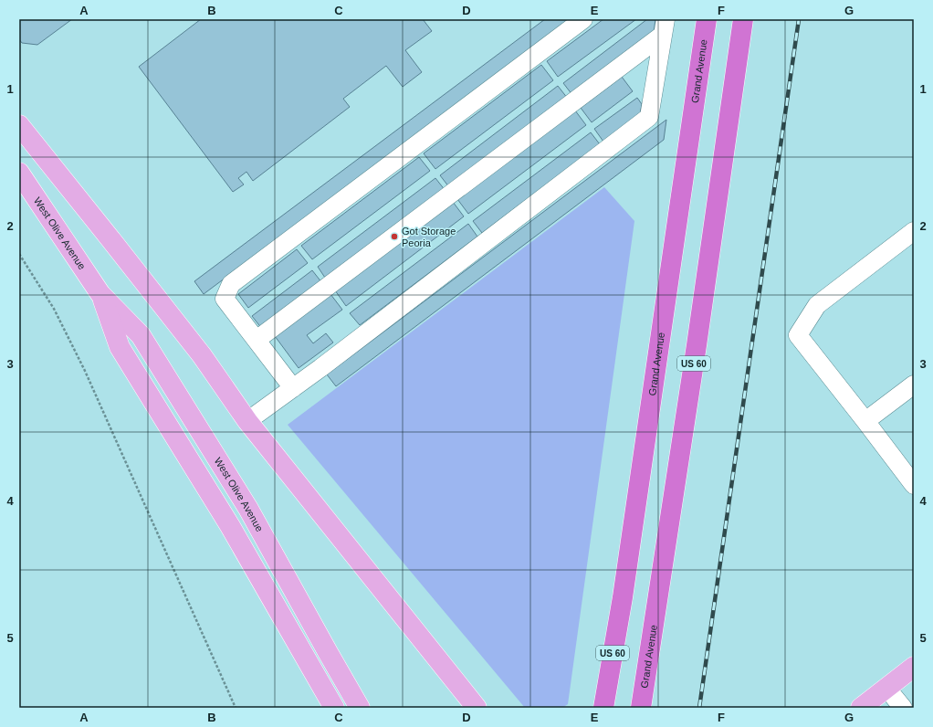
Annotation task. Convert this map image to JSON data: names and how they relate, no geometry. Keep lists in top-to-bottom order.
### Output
{
  "streets": {
    "highway": ["Grand Avenue", "US 60"],
    "main road": ["West Olive Avenue"]
  },
  "places": ["Got Storage Peoria"],
  "grid": {
    "columns": [
      "A",
      "B",
      "C",
      "D",
      "E",
      "F",
      "G"
    ],
    "rows": [
      "1",
      "2",
      "3",
      "4",
      "5"
    ]
  }
}
